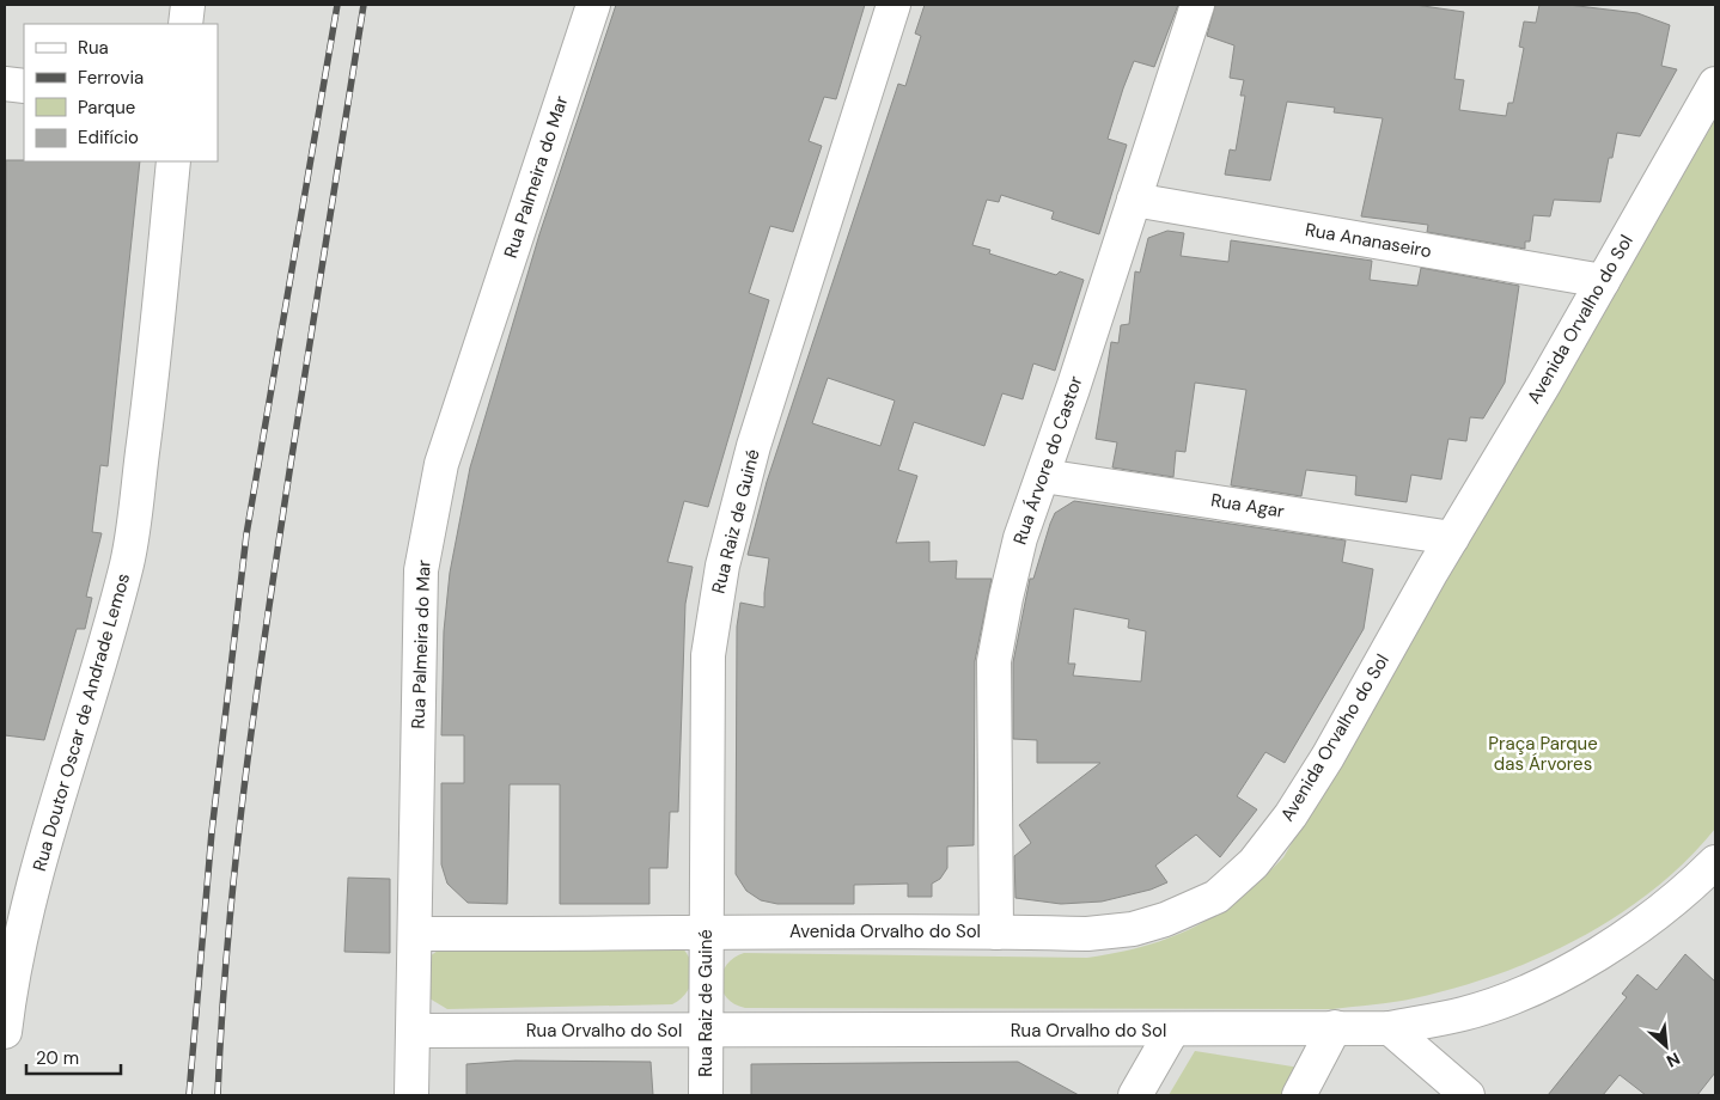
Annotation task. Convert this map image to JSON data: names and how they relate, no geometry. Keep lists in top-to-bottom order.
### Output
{
  "streets": {
    "street": [
      "Rua Palmeira do Mar",
      "Rua Ananaseiro",
      "Avenida Orvalho do Sol",
      "Rua Árvore do Castor",
      "Rua Agar",
      "Rua Raiz de Guiné",
      "Rua Doutor Oscar de Andrade Lemos",
      "Rua Orvalho do Sol"
    ]
  },
  "crossings": [
    ["Rua Palmeira do Mar", "Avenida Orvalho do Sol"],
    ["Rua Palmeira do Mar", "Rua Orvalho do Sol"],
    ["Rua Ananaseiro", "Avenida Orvalho do Sol"],
    ["Rua Ananaseiro", "Rua Árvore do Castor"],
    ["Avenida Orvalho do Sol", "Rua Árvore do Castor"],
    ["Avenida Orvalho do Sol", "Rua Agar"],
    ["Avenida Orvalho do Sol", "Rua Raiz de Guiné"],
    ["Rua Árvore do Castor", "Rua Agar"],
    ["Rua Raiz de Guiné", "Rua Orvalho do Sol"]
  ],
  "parks": ["Praça Parque das Árvores"],
  "legend": [
    "Rua",
    "Ferrovia",
    "Parque",
    "Edifício"
  ],
  "scale_bar": "20 m",
  "north": "bottom right"
}
